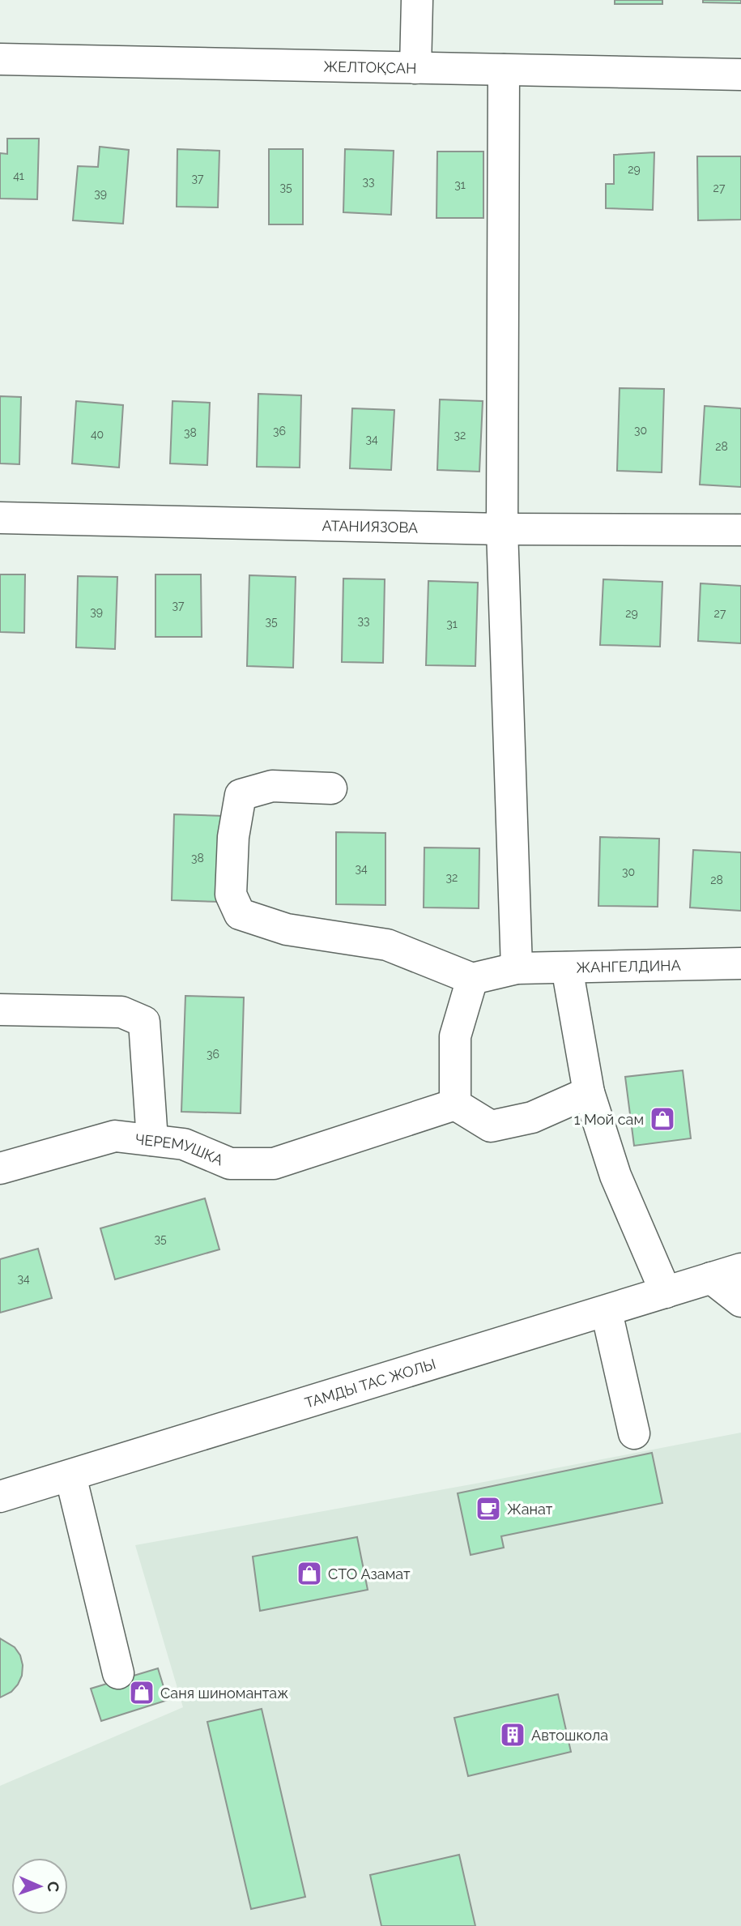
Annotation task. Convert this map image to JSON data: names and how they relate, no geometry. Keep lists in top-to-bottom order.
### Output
{
  "streets": {
    "street": [
      "ЖЕЛТОҚСАН",
      "АТАНИЯЗОВА",
      "ЖАНГЕЛДИНА",
      "ЧЕРЕМУШКА",
      "ТАМДЫ ТАС ЖОЛЫ"
    ]
  },
  "crossings": [
    ["ЖАНГЕЛДИНА", "ЧЕРЕМУШКА"]
  ],
  "places": {
    "shop": ["1 Мой сам", "СТО Азамат", "Саня шиномантаж"],
    "cafe": ["Жанат"],
    "building": ["Автошкола"]
  },
  "house_numbers": [
    "29",
    "41",
    "37",
    "33",
    "31",
    "35",
    "27",
    "39",
    "30",
    "36",
    "38",
    "40",
    "32",
    "34",
    "28",
    "37",
    "39",
    "29",
    "27",
    "33",
    "35",
    "31",
    "38",
    "34",
    "30",
    "32",
    "28",
    "36",
    "35",
    "34"
  ],
  "north": "right"
}
